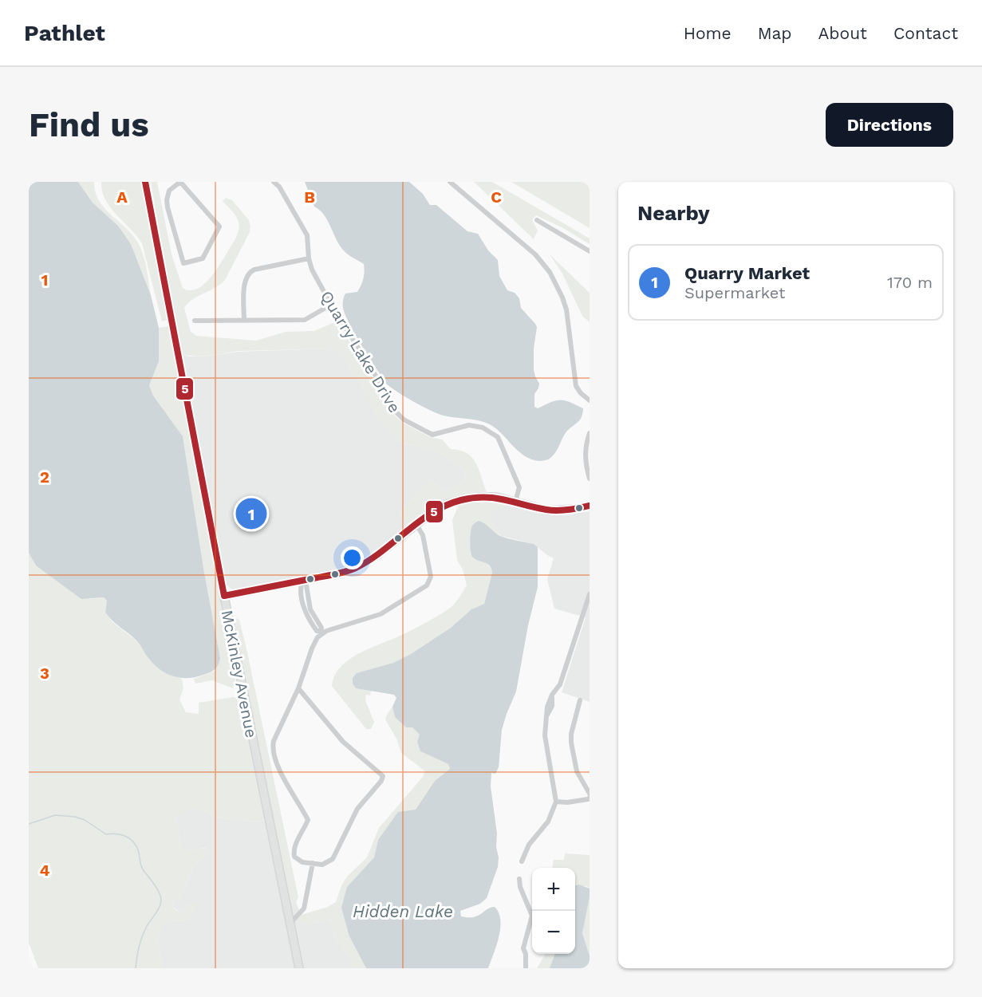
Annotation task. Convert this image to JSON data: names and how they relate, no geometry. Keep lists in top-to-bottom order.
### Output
{
  "streets": {
    "main road": ["McKinley Avenue"],
    "street": ["Quarry Lake Drive"]
  },
  "water": ["Hidden Lake"],
  "lines": ["transit line 5"],
  "page": {
    "header": "Pathlet",
    "nav": [
      "Home",
      "Map",
      "About",
      "Contact"
    ],
    "buttons": "Directions",
    "title": "Find us",
    "heading": "Nearby",
    "list": [
      {
        "mark": "1",
        "name": "Quarry Market",
        "note": "Supermarket",
        "value": "170 m"
      }
    ],
    "pins": "1",
    "map_buttons": ["+", "−"]
  },
  "grid": {
    "columns": ["A", "B", "C"],
    "rows": [
      "1",
      "2",
      "3",
      "4"
    ]
  }
}
